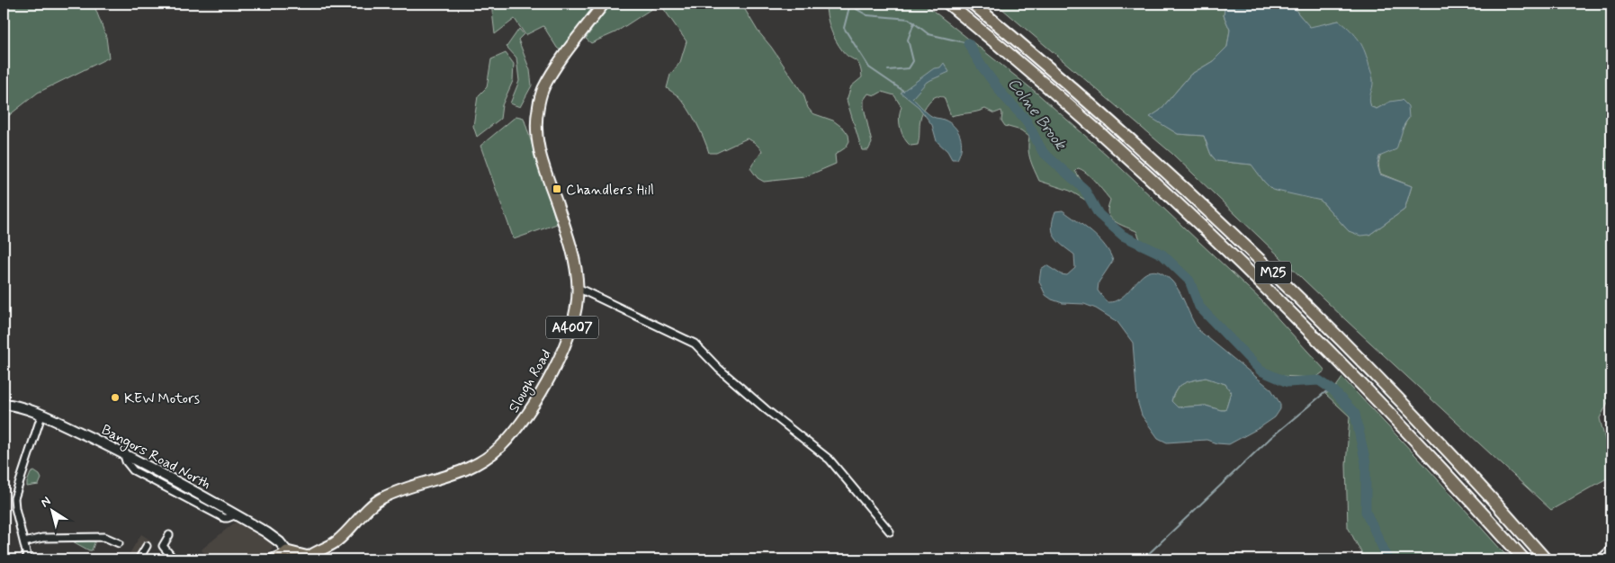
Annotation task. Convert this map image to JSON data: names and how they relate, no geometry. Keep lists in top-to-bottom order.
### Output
{
  "streets": {
    "highway": ["M25"],
    "main road": ["A4007", "Slough Road"],
    "street": ["Bangors Road North"]
  },
  "crossings": [
    ["Slough Road", "Bangors Road North"]
  ],
  "water": ["Colne Brook"],
  "places": {
    "transit": ["Chandlers Hill"],
    "other": ["KEW Motors"]
  },
  "north": "top left"
}
